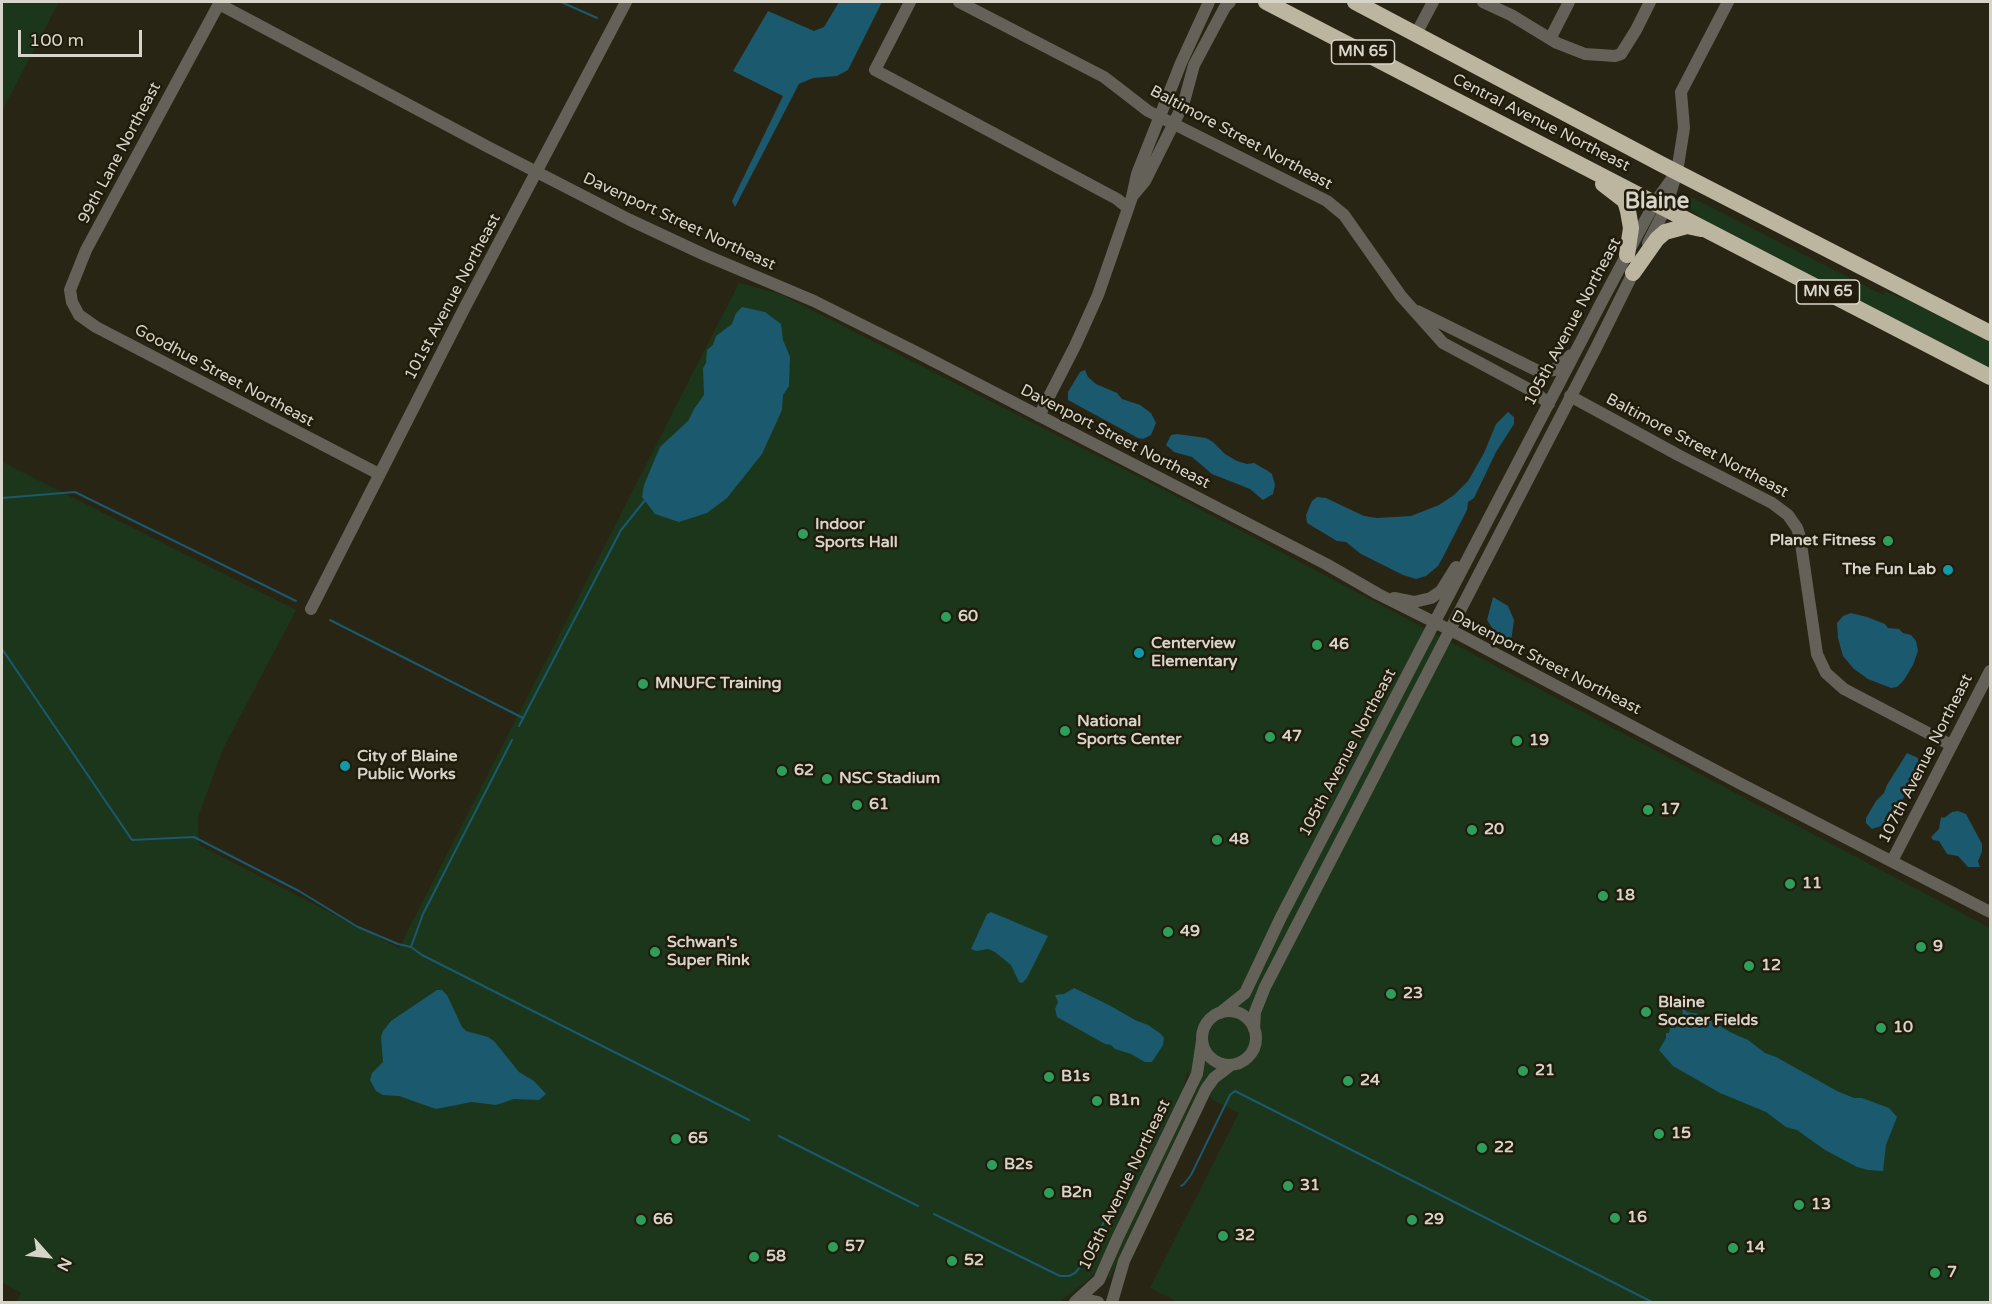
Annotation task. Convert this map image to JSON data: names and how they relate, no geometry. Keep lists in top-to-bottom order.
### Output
{
  "streets": {
    "highway": ["MN 65", "Central Avenue Northeast"],
    "street": [
      "Baltimore Street Northeast",
      "99th Lane Northeast",
      "Davenport Street Northeast",
      "101st Avenue Northeast",
      "105th Avenue Northeast",
      "Goodhue Street Northeast",
      "107th Avenue Northeast"
    ]
  },
  "crossings": [
    ["Central Avenue Northeast", "105th Avenue Northeast"],
    ["Baltimore Street Northeast", "105th Avenue Northeast"],
    ["Baltimore Street Northeast", "107th Avenue Northeast"],
    ["99th Lane Northeast", "Davenport Street Northeast"],
    ["99th Lane Northeast", "Goodhue Street Northeast"],
    ["Davenport Street Northeast", "101st Avenue Northeast"],
    ["Davenport Street Northeast", "105th Avenue Northeast"],
    ["Davenport Street Northeast", "107th Avenue Northeast"],
    ["101st Avenue Northeast", "Goodhue Street Northeast"]
  ],
  "districts": ["Blaine"],
  "places": [
    "Indoor Sports Hall",
    "Planet Fitness",
    "The Fun Lab",
    "60",
    "46",
    "Centerview Elementary",
    "MNUFC Training",
    "National Sports Center",
    "47",
    "19",
    "City of Blaine Public Works",
    "62",
    "NSC Stadium",
    "61",
    "17",
    "20",
    "48",
    "11",
    "18",
    "49",
    "9",
    "Schwan's Super Rink",
    "12",
    "23",
    "Blaine Soccer Fields",
    "10",
    "21",
    "B1s",
    "24",
    "B1n",
    "15",
    "65",
    "22",
    "B2s",
    "31",
    "B2n",
    "13",
    "16",
    "66",
    "29",
    "32",
    "57",
    "14",
    "58",
    "52",
    "7"
  ],
  "scale_bar": "100 m",
  "north": "bottom right"
}
